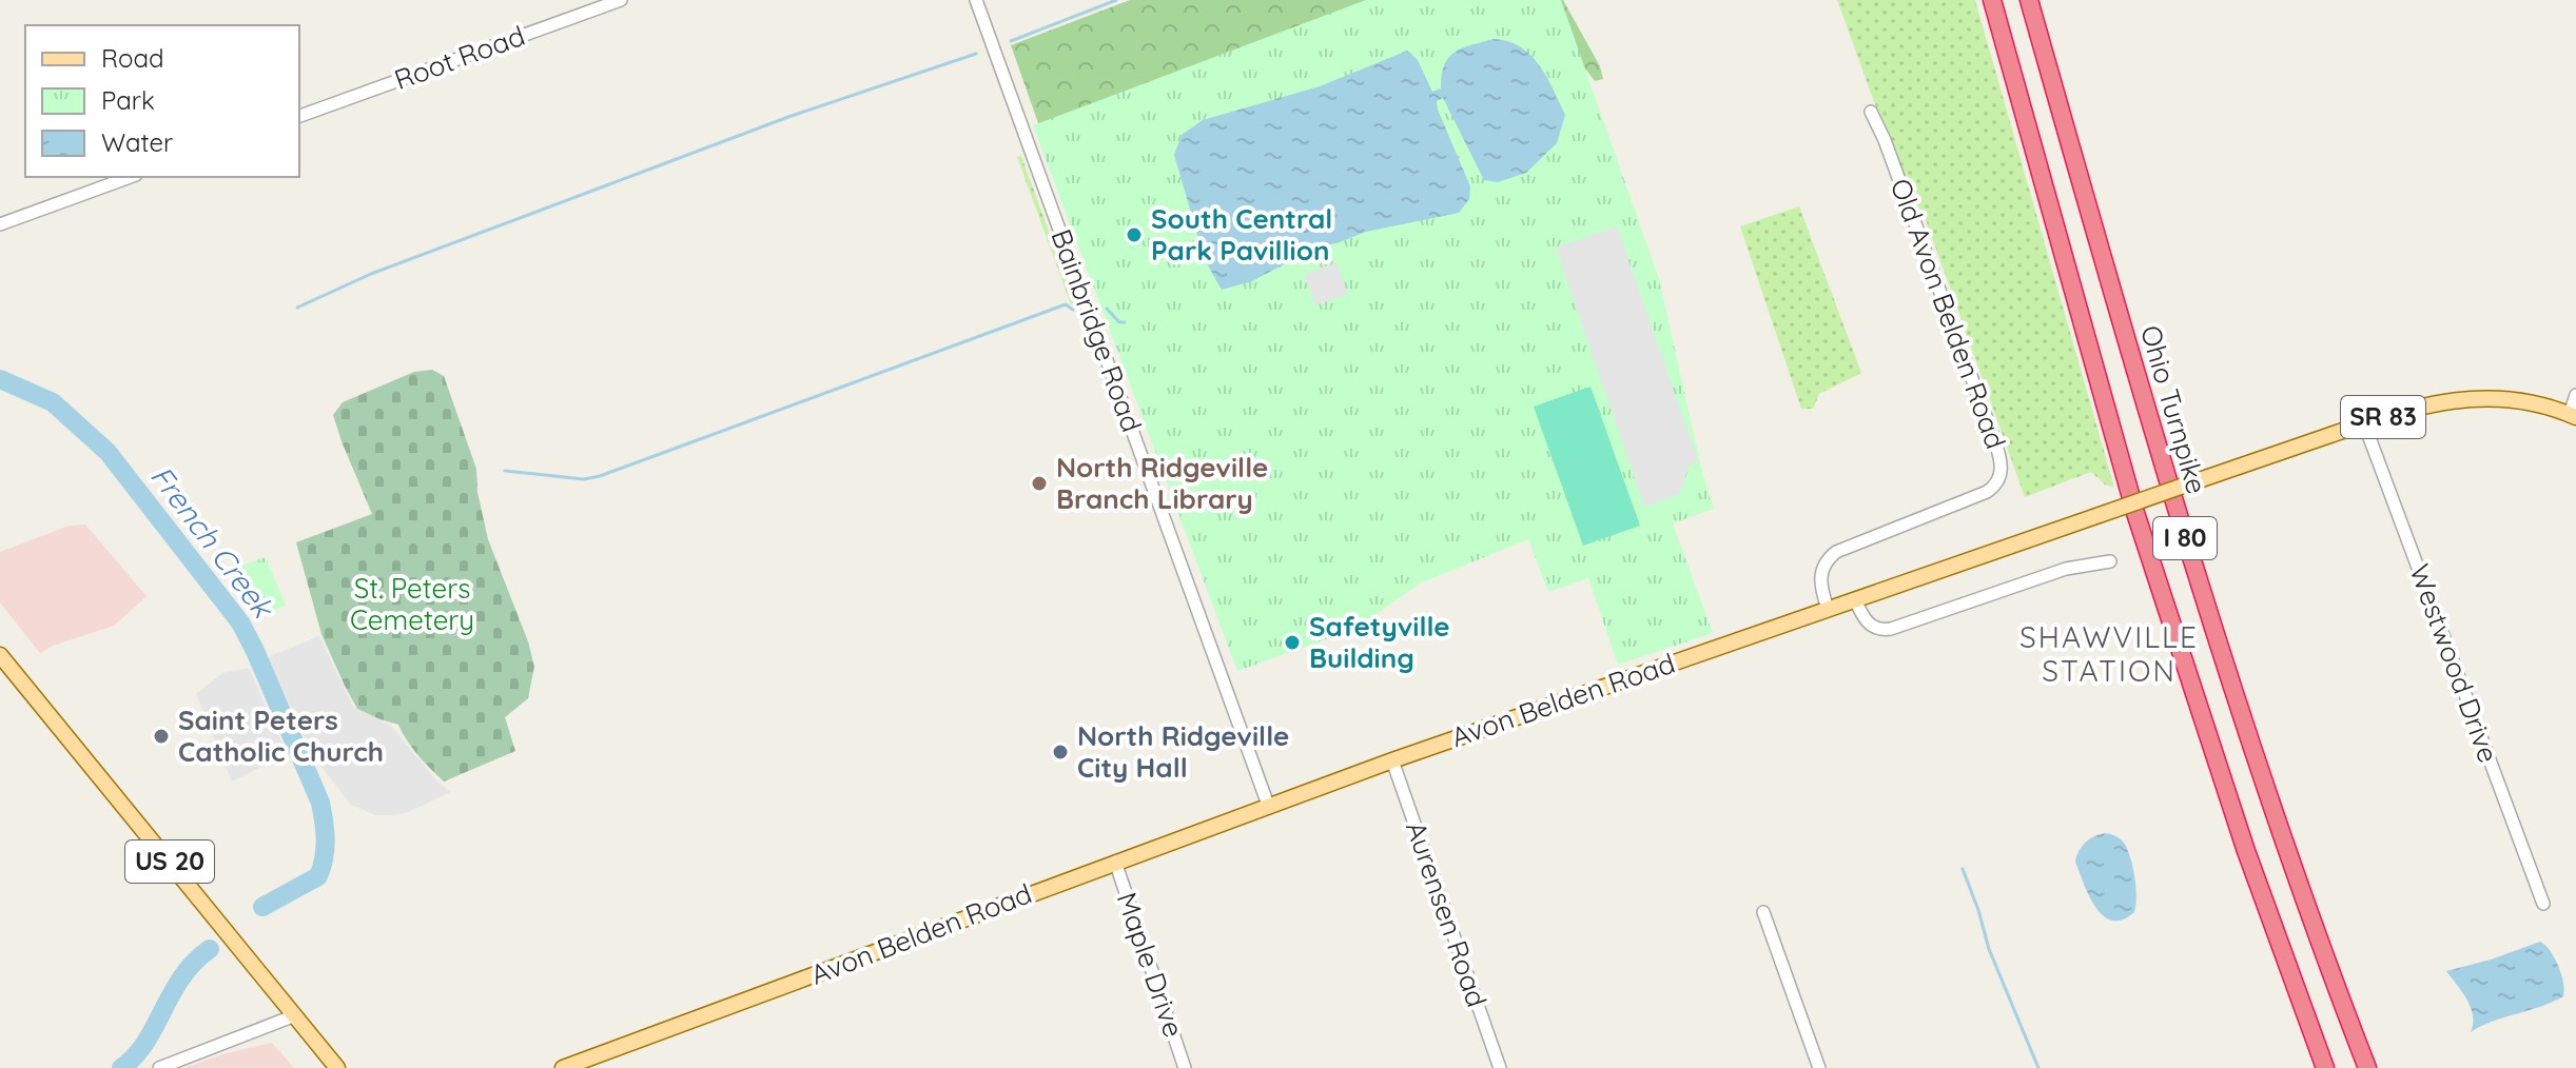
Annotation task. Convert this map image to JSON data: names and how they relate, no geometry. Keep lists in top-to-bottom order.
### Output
{
  "streets": {
    "highway": ["Ohio Turnpike", "I 80"],
    "main road": ["SR 83", "Avon Belden Road", "US 20"],
    "street": [
      "Root Road",
      "Old Avon Belden Road",
      "Bainbridge Road",
      "Westwood Drive",
      "Aurensen Road",
      "Maple Drive"
    ]
  },
  "crossings": [
    ["Old Avon Belden Road", "Avon Belden Road"],
    ["Bainbridge Road", "Avon Belden Road"],
    ["Westwood Drive", "Avon Belden Road"],
    ["Avon Belden Road", "Aurensen Road"],
    ["Avon Belden Road", "Maple Drive"]
  ],
  "districts": ["SHAWVILLE STATION"],
  "water": ["French Creek"],
  "parks": ["St. Peters Cemetery"],
  "places": [
    "South Central Park Pavillion",
    "North Ridgeville Branch Library",
    "Safetyville Building",
    "Saint Peters Catholic Church",
    "North Ridgeville City Hall"
  ],
  "legend": ["Road", "Park", "Water"]
}
